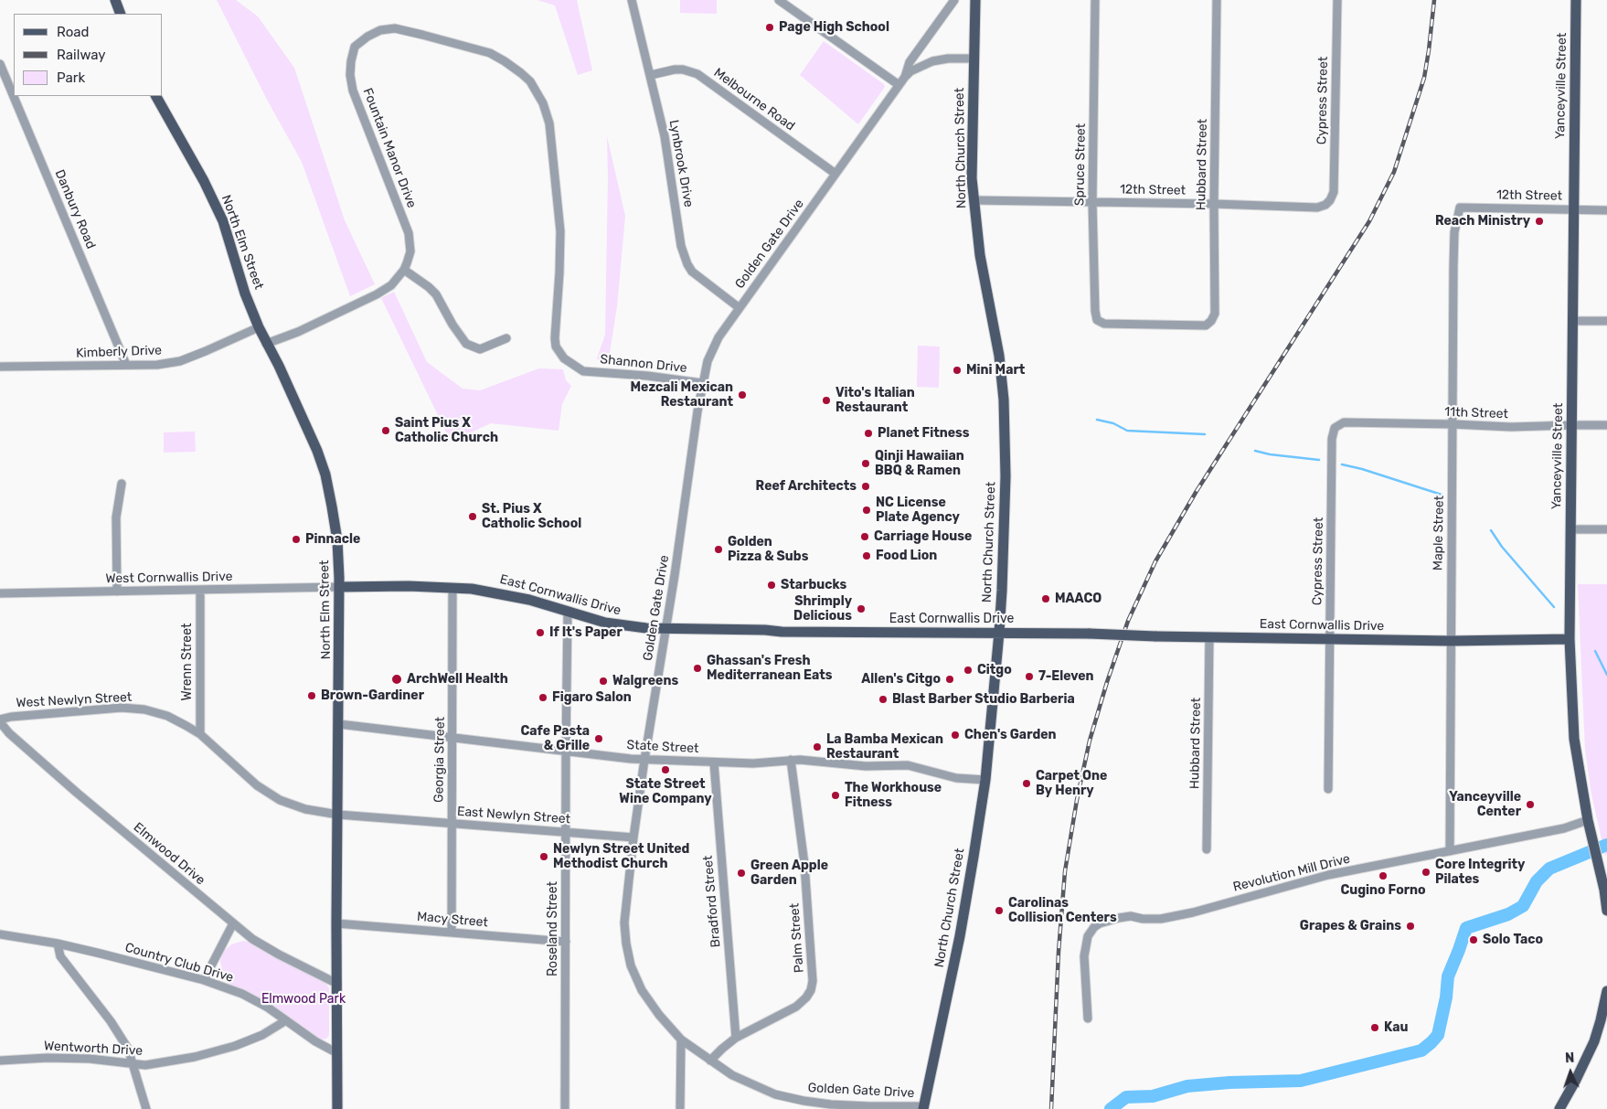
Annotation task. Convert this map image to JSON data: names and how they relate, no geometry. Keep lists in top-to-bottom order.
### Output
{
  "streets": {
    "main road": [
      "Yanceyville Street",
      "North Church Street",
      "North Elm Street",
      "East Cornwallis Drive"
    ],
    "street": [
      "Melbourne Road",
      "Cypress Street",
      "Fountain Manor Drive",
      "Lynbrook Drive",
      "Spruce Street",
      "Hubbard Street",
      "12th Street",
      "Danbury Road",
      "Golden Gate Drive",
      "Kimberly Drive",
      "Shannon Drive",
      "11th Street",
      "Maple Street",
      "West Cornwallis Drive",
      "Wrenn Street",
      "West Newlyn Street",
      "State Street",
      "Georgia Street",
      "East Newlyn Street",
      "Elmwood Drive",
      "Revolution Mill Drive",
      "Bradford Street",
      "Macy Street",
      "Roseland Street",
      "Palm Street",
      "Country Club Drive",
      "Wentworth Drive"
    ]
  },
  "crossings": [
    ["Yanceyville Street", "12th Street"],
    ["Yanceyville Street", "11th Street"],
    ["Yanceyville Street", "East Cornwallis Drive"],
    ["Yanceyville Street", "Revolution Mill Drive"],
    ["Melbourne Road", "Lynbrook Drive"],
    ["Melbourne Road", "Golden Gate Drive"],
    ["Cypress Street", "12th Street"],
    ["Cypress Street", "11th Street"],
    ["Cypress Street", "East Cornwallis Drive"],
    ["Fountain Manor Drive", "North Elm Street"],
    ["Fountain Manor Drive", "Shannon Drive"],
    ["North Church Street", "12th Street"],
    ["North Church Street", "Golden Gate Drive"],
    ["North Church Street", "East Cornwallis Drive"],
    ["North Church Street", "State Street"],
    ["Lynbrook Drive", "Golden Gate Drive"],
    ["Spruce Street", "Hubbard Street"],
    ["Spruce Street", "12th Street"],
    ["Hubbard Street", "12th Street"],
    ["Hubbard Street", "East Cornwallis Drive"],
    ["12th Street", "Maple Street"],
    ["Danbury Road", "Kimberly Drive"],
    ["North Elm Street", "Kimberly Drive"],
    ["North Elm Street", "West Cornwallis Drive"],
    ["North Elm Street", "East Cornwallis Drive"],
    ["North Elm Street", "West Newlyn Street"],
    ["North Elm Street", "State Street"],
    ["North Elm Street", "East Newlyn Street"],
    ["North Elm Street", "Elmwood Drive"],
    ["North Elm Street", "Macy Street"],
    ["North Elm Street", "Country Club Drive"],
    ["Golden Gate Drive", "Shannon Drive"],
    ["Golden Gate Drive", "East Cornwallis Drive"],
    ["Golden Gate Drive", "State Street"],
    ["Golden Gate Drive", "East Newlyn Street"],
    ["Golden Gate Drive", "Palm Street"],
    ["11th Street", "Maple Street"],
    ["Maple Street", "East Cornwallis Drive"],
    ["Maple Street", "Revolution Mill Drive"],
    ["West Cornwallis Drive", "East Cornwallis Drive"],
    ["West Cornwallis Drive", "Wrenn Street"],
    ["East Cornwallis Drive", "Georgia Street"],
    ["East Cornwallis Drive", "Roseland Street"],
    ["Wrenn Street", "West Newlyn Street"],
    ["West Newlyn Street", "East Newlyn Street"],
    ["West Newlyn Street", "Elmwood Drive"],
    ["State Street", "Georgia Street"],
    ["State Street", "Bradford Street"],
    ["State Street", "Roseland Street"],
    ["State Street", "Palm Street"],
    ["Georgia Street", "East Newlyn Street"],
    ["Georgia Street", "Macy Street"],
    ["East Newlyn Street", "Roseland Street"],
    ["Bradford Street", "Palm Street"],
    ["Macy Street", "Roseland Street"],
    ["Country Club Drive", "Wentworth Drive"]
  ],
  "parks": ["Elmwood Park"],
  "places": [
    "Page High School",
    "Reach Ministry",
    "Mini Mart",
    "Mezcali Mexican Restaurant",
    "Vito's Italian Restaurant",
    "Saint Pius X Catholic Church",
    "Planet Fitness",
    "Qinji Hawaiian BBQ & Ramen",
    "Reef Architects",
    "NC License Plate Agency",
    "St. Pius X Catholic School",
    "Carriage House",
    "Pinnacle",
    "Golden Pizza & Subs",
    "Food Lion",
    "Starbucks",
    "MAACO",
    "Shrimply Delicious",
    "If It's Paper",
    "Ghassan's Fresh Mediterranean Eats",
    "Citgo",
    "7-Eleven",
    "ArchWell Health",
    "Allen's Citgo",
    "Walgreens",
    "Brown-Gardiner",
    "Figaro Salon",
    "Blast Barber Studio Barberia",
    "Chen's Garden",
    "Cafe Pasta & Grille",
    "La Bamba Mexican Restaurant",
    "State Street Wine Company",
    "Carpet One By Henry",
    "The Workhouse Fitness",
    "Yanceyville Center",
    "Newlyn Street United Methodist Church",
    "Core Integrity Pilates",
    "Green Apple Garden",
    "Cugino Forno",
    "Carolinas Collision Centers",
    "Grapes & Grains",
    "Solo Taco",
    "Kau"
  ],
  "legend": ["Road", "Railway", "Park"],
  "north": "top"
}
